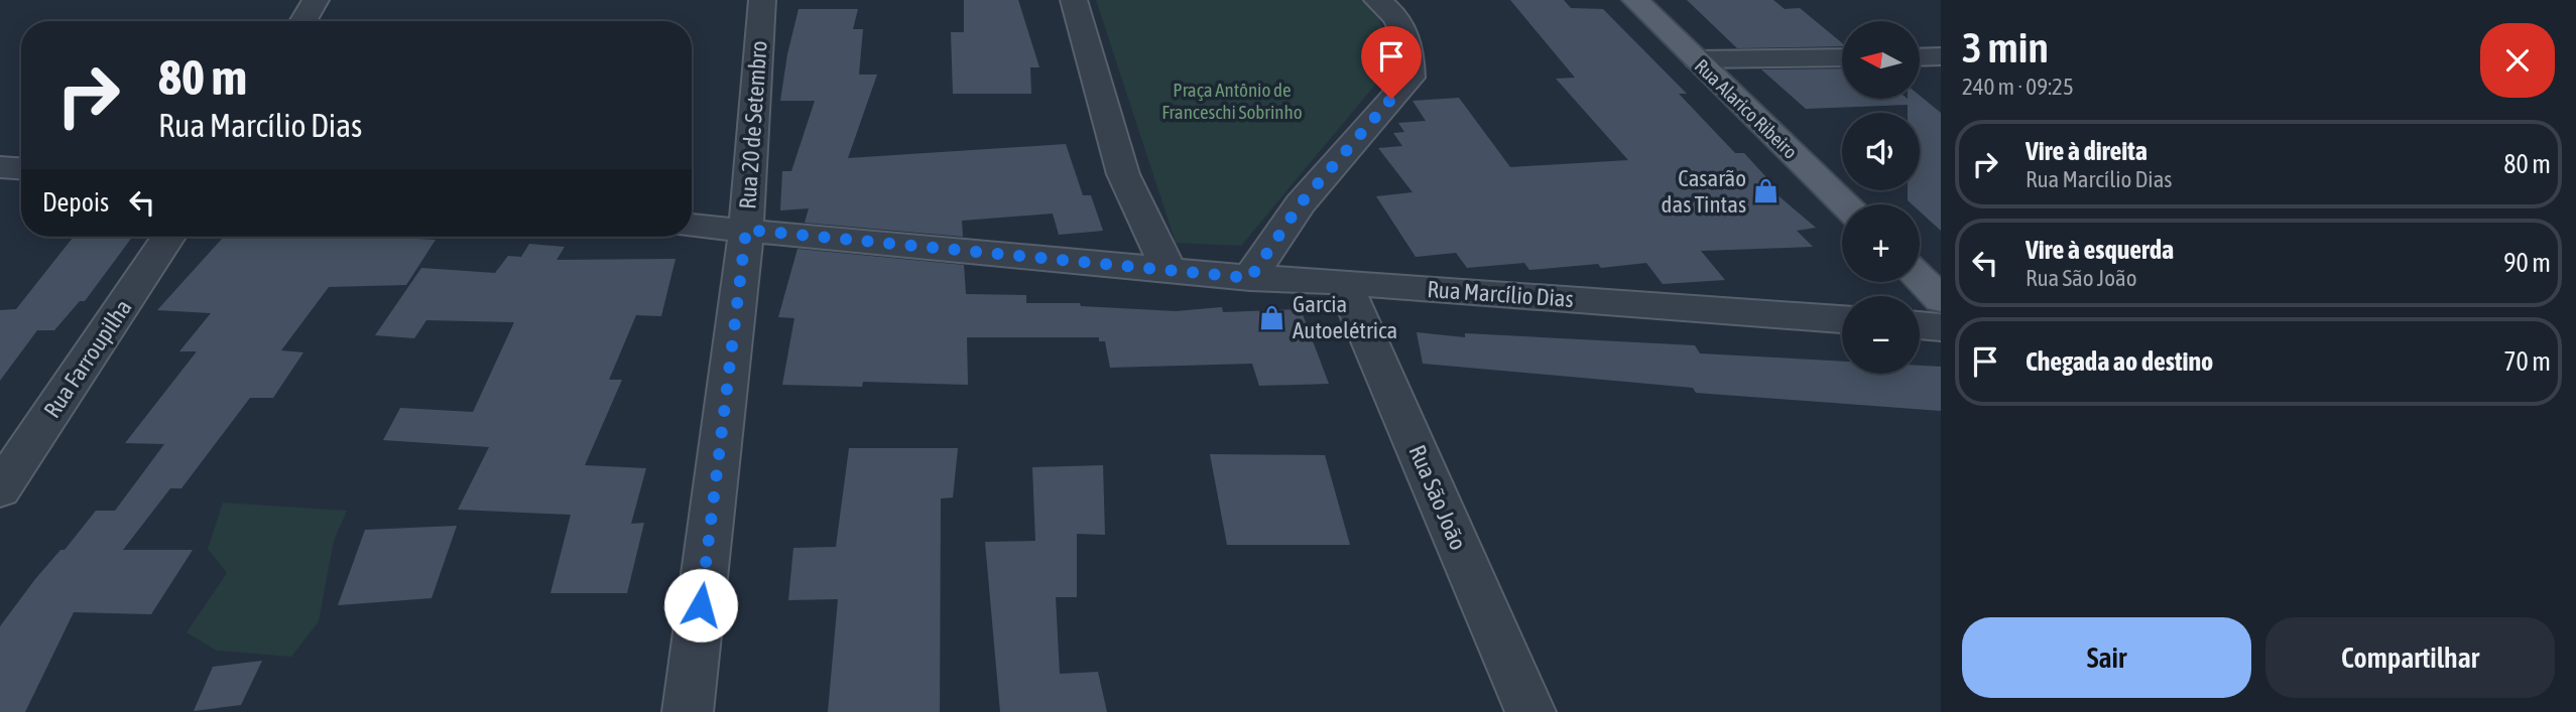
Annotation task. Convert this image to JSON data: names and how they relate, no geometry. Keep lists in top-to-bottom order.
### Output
{
  "streets": {
    "main road": ["Rua Alarico Ribeiro"],
    "street": [
      "Rua 20 de Setembro",
      "Rua Marcílio Dias",
      "Rua Farroupilha",
      "Rua São João"
    ]
  },
  "crossings": [
    ["Rua 20 de Setembro", "Rua Marcílio Dias"],
    ["Rua Marcílio Dias", "Rua São João"]
  ],
  "parks": ["Praça Antônio de Franceschi Sobrinho"],
  "places": {
    "shop": ["Casarão das Tintas", "Garcia Autoelétrica"]
  },
  "north": "left",
  "page": {
    "heading": ["3 min", "240 m · 09:25"],
    "map_buttons": ["+", "−"],
    "turn": ["80 m", "Rua Marcílio Dias"],
    "list": [
      {
        "name": "Vire à direita",
        "note": "Rua Marcílio Dias",
        "value": "80 m"
      },
      {
        "name": "Vire à esquerda",
        "note": "Rua São João",
        "value": "90 m"
      },
      {
        "name": "Chegada ao destino",
        "value": "70 m"
      }
    ],
    "then": "Depois",
    "buttons": ["Sair", "Compartilhar"]
  }
}
